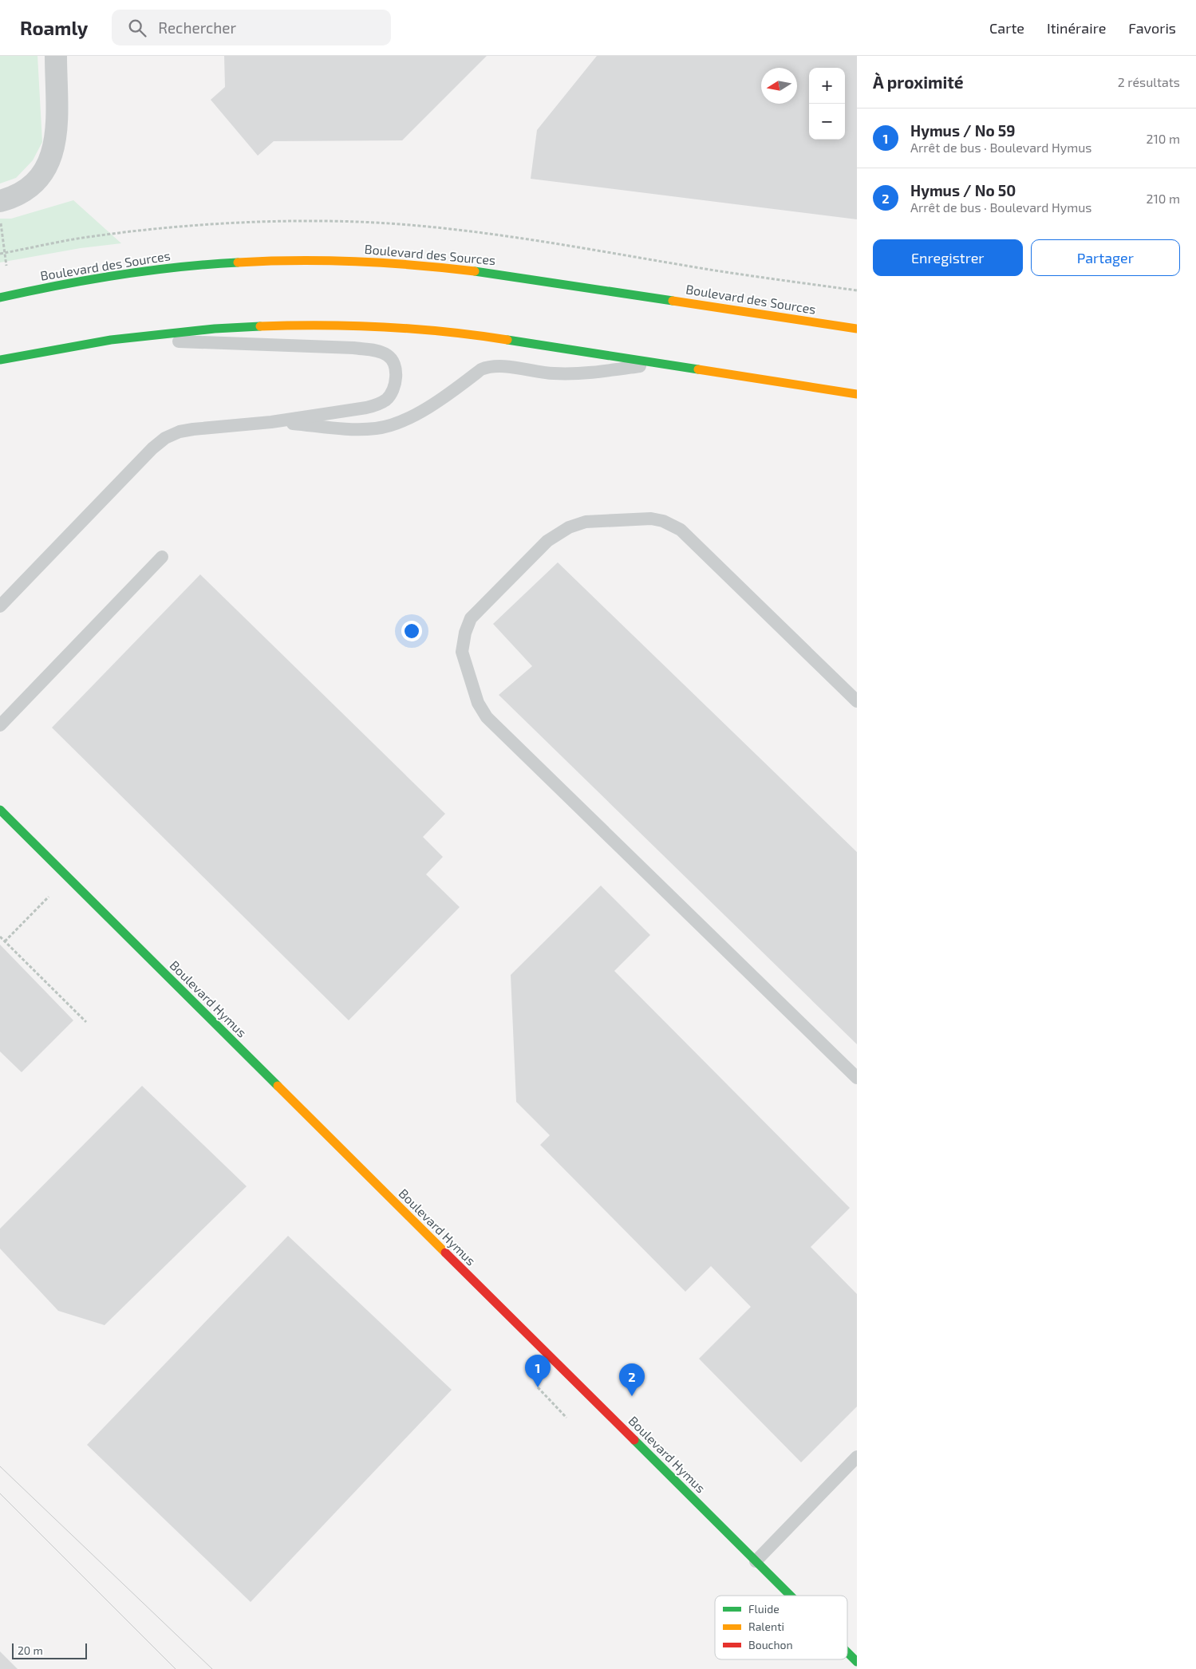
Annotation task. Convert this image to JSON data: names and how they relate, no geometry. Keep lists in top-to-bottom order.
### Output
{
  "streets": {
    "main road": ["Boulevard des Sources", "Boulevard Hymus"]
  },
  "legend": ["Fluide", "Ralenti", "Bouchon"],
  "scale_bar": "20 m",
  "north": "left",
  "page": {
    "header": "Roamly",
    "search": "Rechercher",
    "nav": ["Carte", "Itinéraire", "Favoris"],
    "heading": ["À proximité", "2 résultats"],
    "map_buttons": ["+", "−"],
    "list": [
      {
        "mark": "1",
        "name": "Hymus / No 59",
        "note": "Arrêt de bus · Boulevard Hymus",
        "value": "210 m"
      },
      {
        "mark": "2",
        "name": "Hymus / No 50",
        "note": "Arrêt de bus · Boulevard Hymus",
        "value": "210 m"
      }
    ],
    "buttons": ["Enregistrer", "Partager"],
    "pins": ["1", "2"],
    "scale": "20 m"
  }
}
